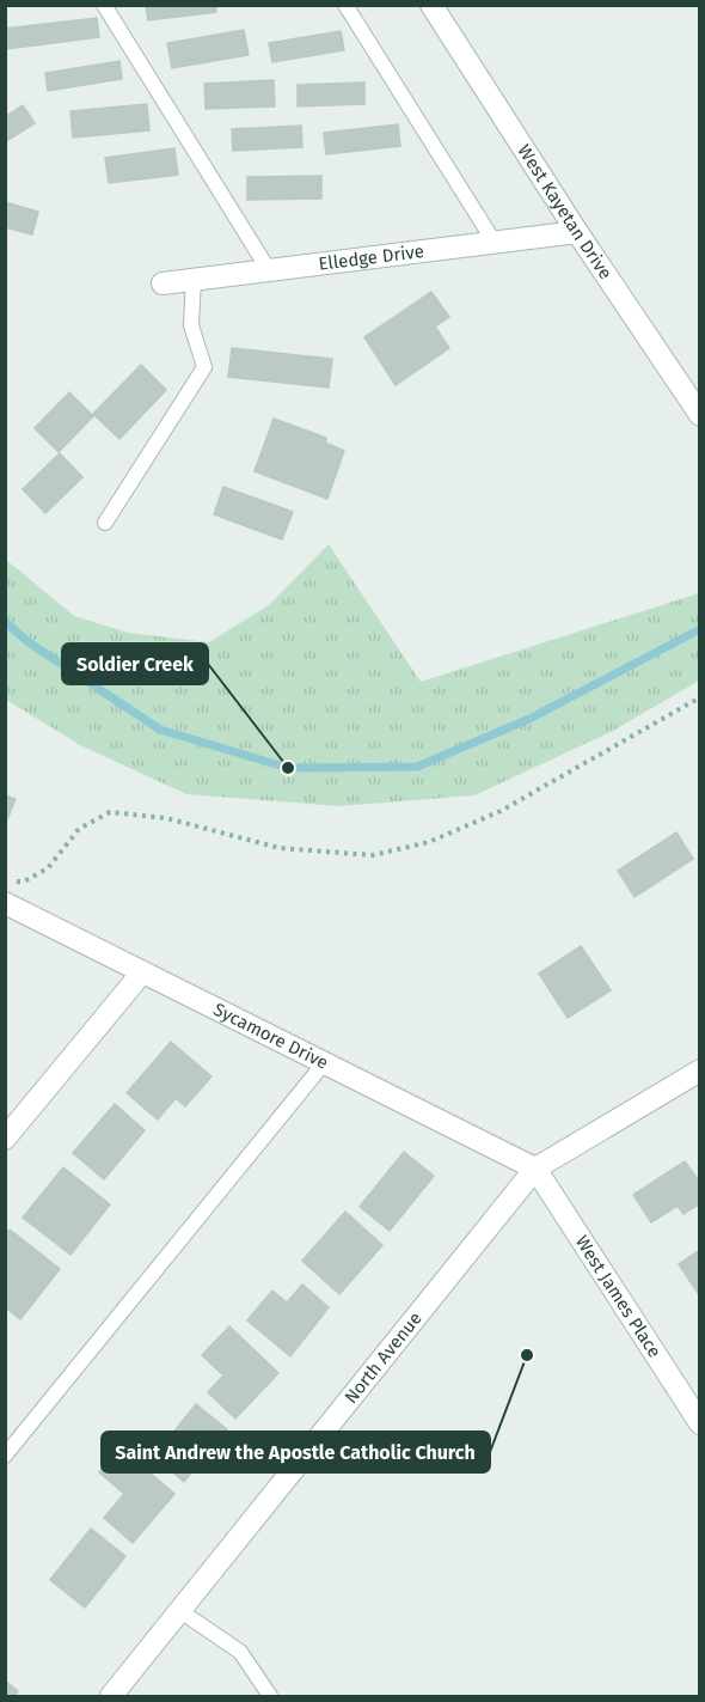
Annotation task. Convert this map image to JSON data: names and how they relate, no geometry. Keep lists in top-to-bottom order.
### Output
{
  "streets": {
    "street": [
      "West Kayetan Drive",
      "Elledge Drive",
      "Sycamore Drive",
      "West James Place",
      "North Avenue"
    ]
  },
  "crossings": [
    ["West Kayetan Drive", "Elledge Drive"],
    ["Sycamore Drive", "West James Place"],
    ["Sycamore Drive", "North Avenue"],
    ["West James Place", "North Avenue"]
  ],
  "places": ["Soldier Creek", "Saint Andrew the Apostle Catholic Church"]
}
